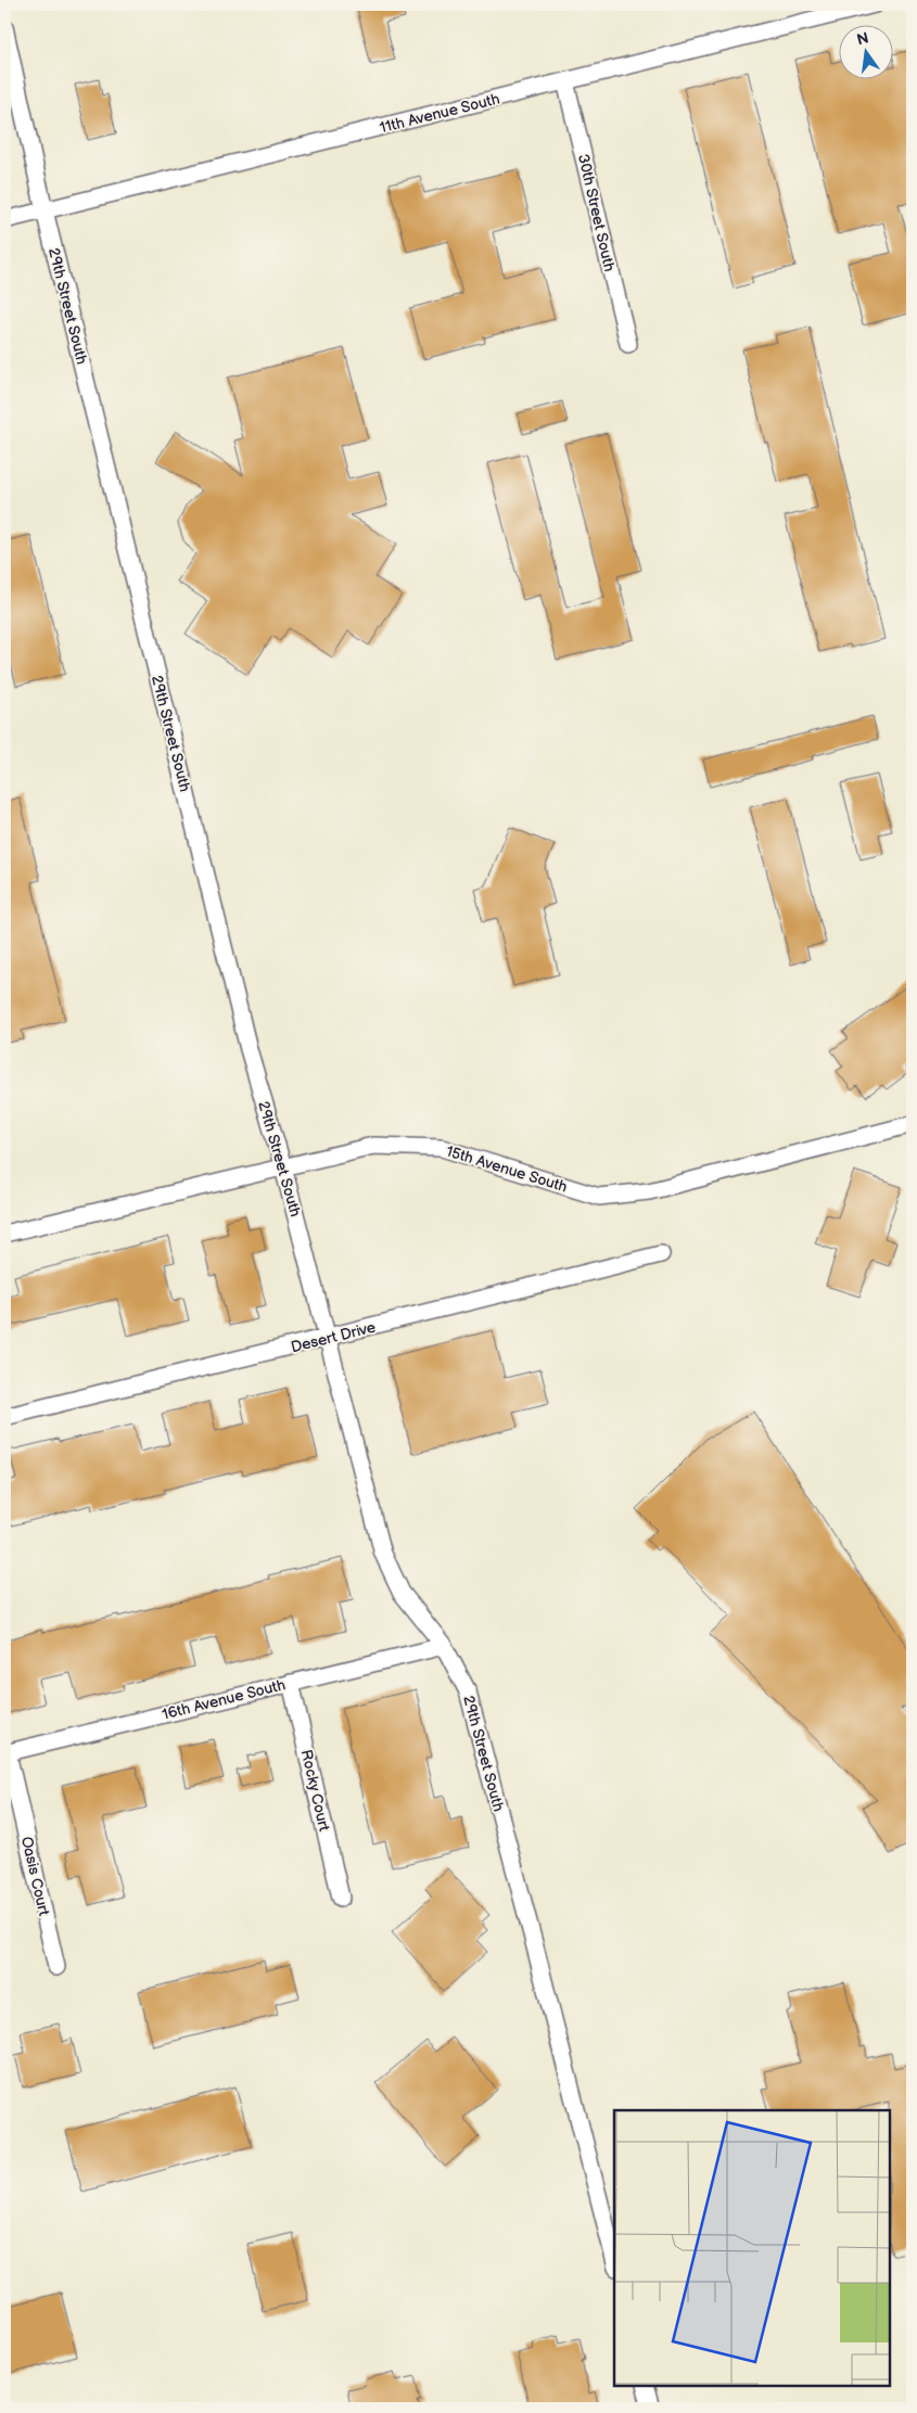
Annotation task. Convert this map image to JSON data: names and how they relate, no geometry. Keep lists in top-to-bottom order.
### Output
{
  "streets": {
    "street": [
      "11th Avenue South",
      "30th Street South",
      "29th Street South",
      "15th Avenue South",
      "Desert Drive",
      "16th Avenue South",
      "Rocky Court",
      "Oasis Court"
    ]
  },
  "crossings": [
    ["11th Avenue South", "30th Street South"],
    ["11th Avenue South", "29th Street South"],
    ["29th Street South", "15th Avenue South"],
    ["29th Street South", "Desert Drive"],
    ["29th Street South", "16th Avenue South"],
    ["16th Avenue South", "Rocky Court"],
    ["16th Avenue South", "Oasis Court"]
  ],
  "north": "top"
}
